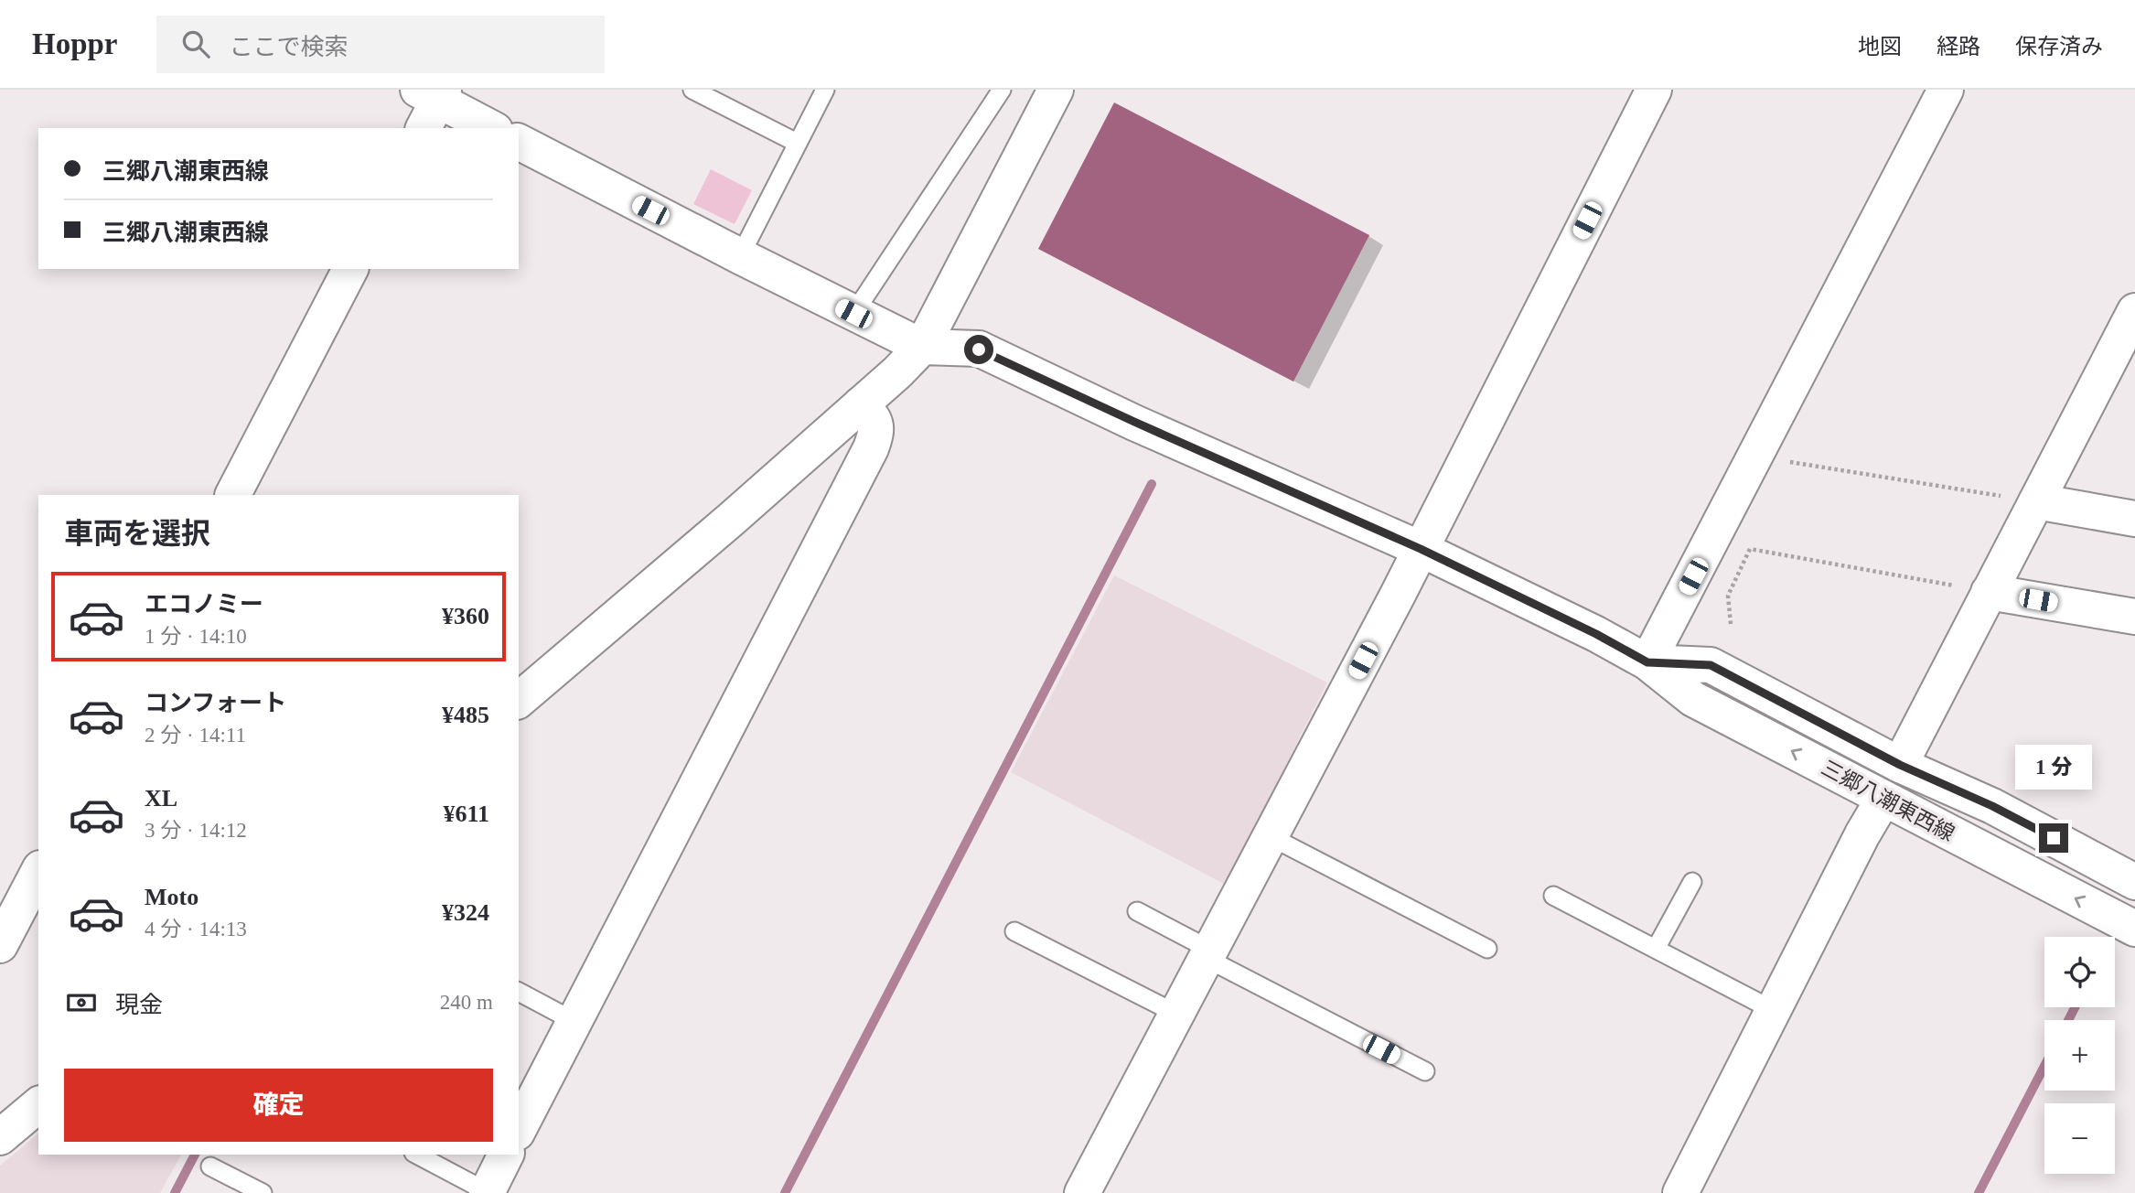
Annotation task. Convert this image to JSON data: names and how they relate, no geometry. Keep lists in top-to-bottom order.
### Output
{
  "streets": {
    "street": ["三郷八潮東西線"]
  },
  "page": {
    "header": "Hoppr",
    "search": "ここで検索",
    "nav": ["地図", "経路", "保存済み"],
    "banner": ["三郷八潮東西線", "三郷八潮東西線"],
    "heading": "車両を選択",
    "list": [
      {
        "name": "エコノミー",
        "note": "1 分 · 14:10",
        "value": "¥360"
      },
      {
        "name": "コンフォート",
        "note": "2 分 · 14:11",
        "value": "¥485"
      },
      {
        "name": "XL",
        "note": "3 分 · 14:12",
        "value": "¥611"
      },
      {
        "name": "Moto",
        "note": "4 分 · 14:13",
        "value": "¥324"
      }
    ],
    "bubble": "1 分",
    "map_buttons": ["+", "−"],
    "pay": ["現金", "240 m"],
    "buttons": "確定"
  }
}
